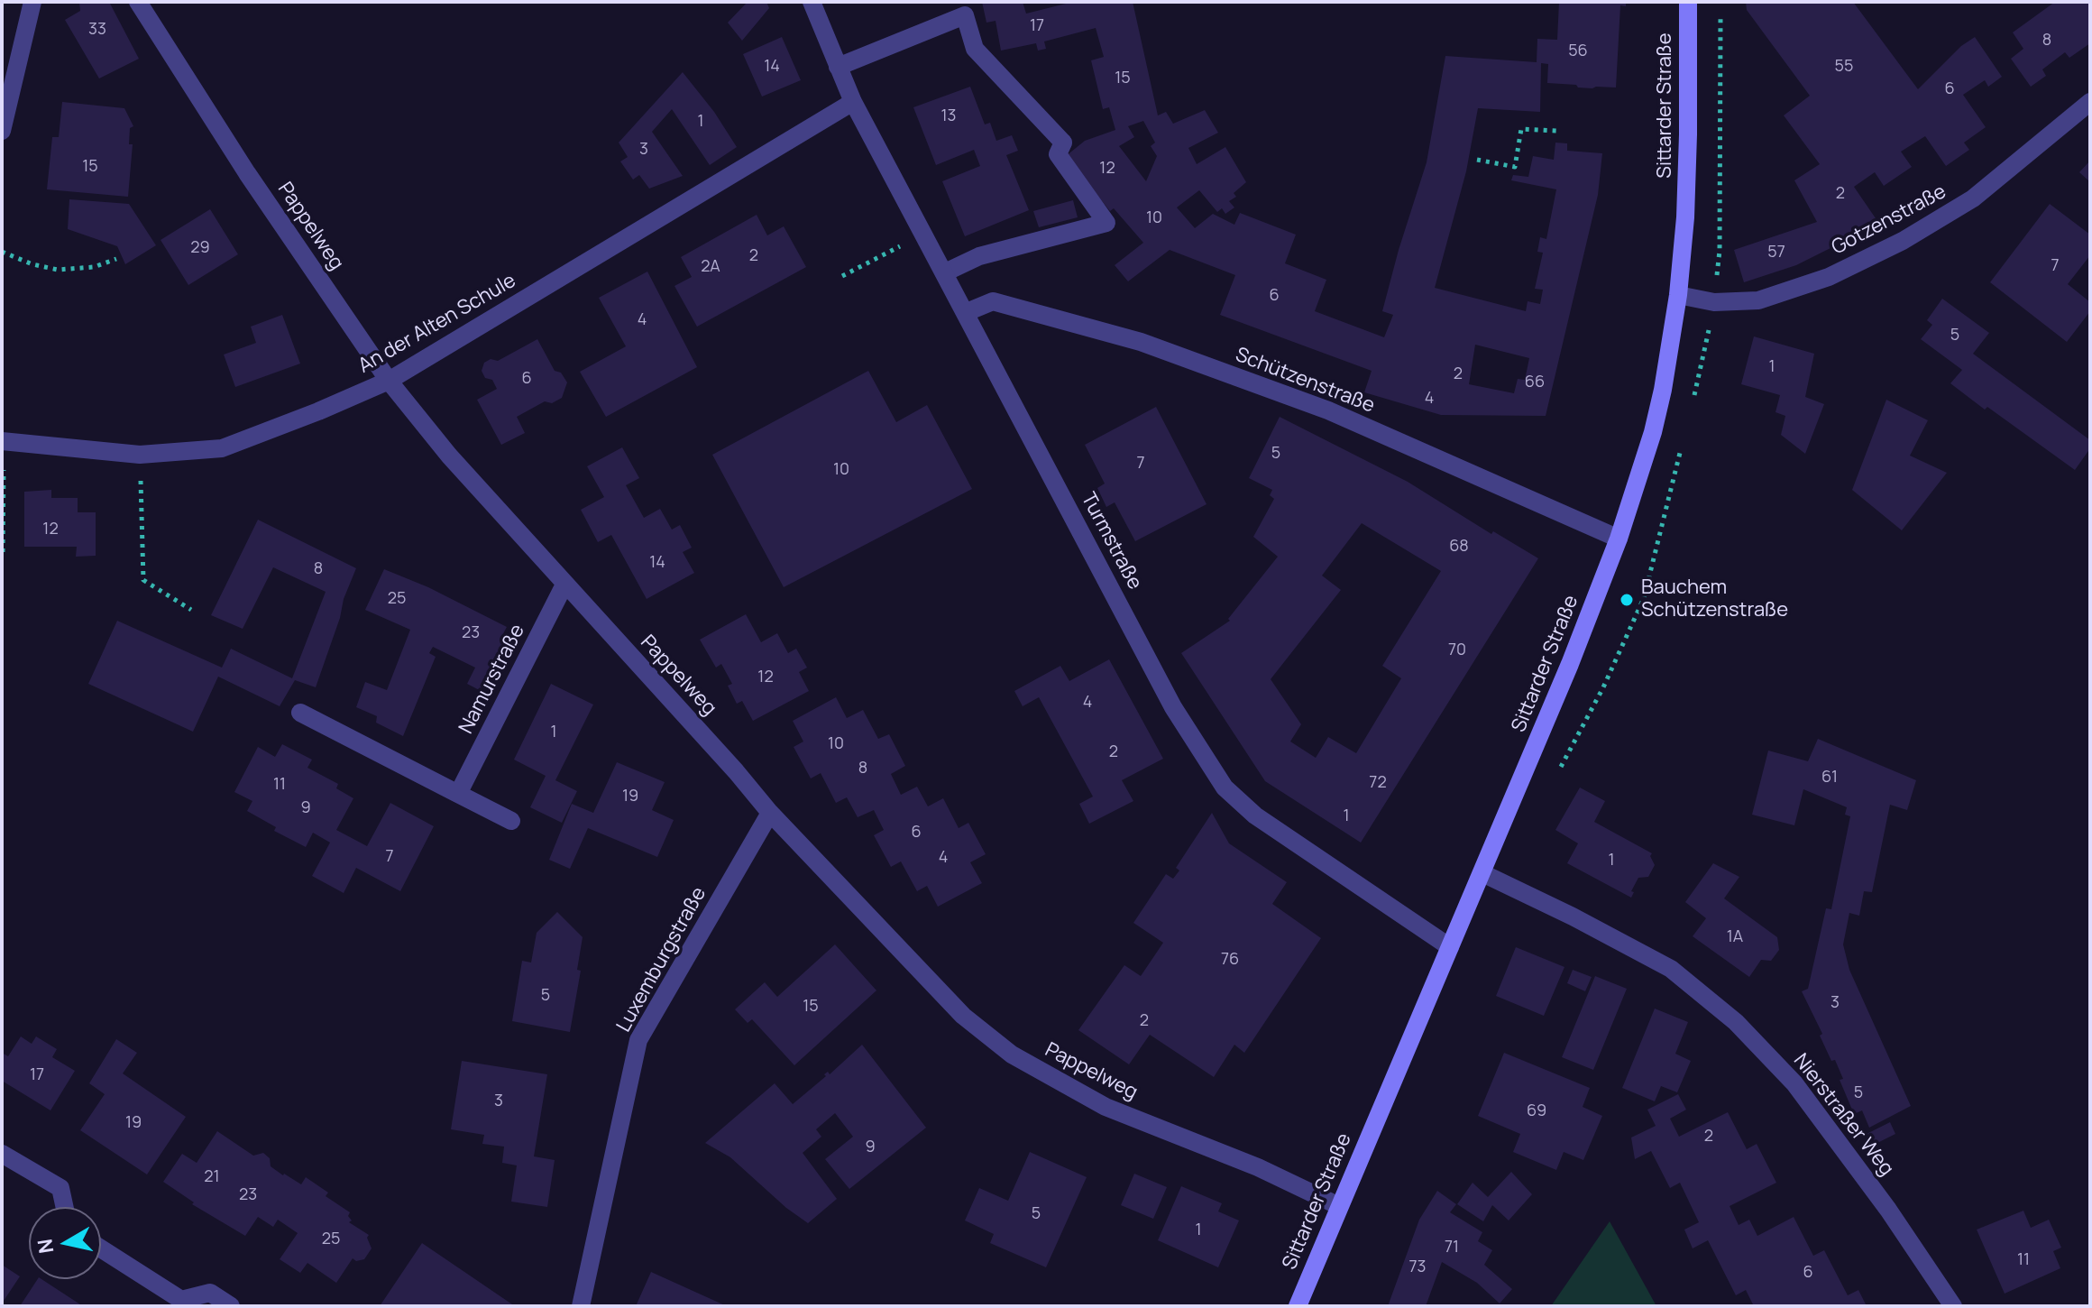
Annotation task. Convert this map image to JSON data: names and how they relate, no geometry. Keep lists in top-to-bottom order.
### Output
{
  "streets": {
    "main road": ["Sittarder Straße"],
    "street": [
      "Gotzenstraße",
      "Pappelweg",
      "An der Alten Schule",
      "Schützenstraße",
      "Turmstraße",
      "Namurstraße",
      "Luxemburgstraße",
      "Nierstraßer Weg"
    ]
  },
  "crossings": [
    ["Sittarder Straße", "Gotzenstraße"],
    ["Sittarder Straße", "Pappelweg"],
    ["Sittarder Straße", "Schützenstraße"],
    ["Sittarder Straße", "Turmstraße"],
    ["Sittarder Straße", "Nierstraßer Weg"],
    ["Pappelweg", "An der Alten Schule"],
    ["Pappelweg", "Namurstraße"],
    ["Pappelweg", "Luxemburgstraße"],
    ["An der Alten Schule", "Turmstraße"],
    ["Schützenstraße", "Turmstraße"]
  ],
  "places": ["Bauchem Schützenstraße"],
  "house_numbers": [
    "17",
    "33",
    "8",
    "56",
    "14",
    "55",
    "15",
    "6",
    "13",
    "1",
    "3",
    "15",
    "12",
    "2",
    "10",
    "29",
    "57",
    "2",
    "7",
    "2A",
    "6",
    "4",
    "5",
    "1",
    "2",
    "6",
    "66",
    "4",
    "5",
    "7",
    "10",
    "12",
    "68",
    "14",
    "8",
    "25",
    "23",
    "70",
    "12",
    "4",
    "1",
    "10",
    "2",
    "8",
    "61",
    "72",
    "11",
    "19",
    "9",
    "1",
    "6",
    "7",
    "4",
    "1",
    "1A",
    "76",
    "5",
    "3",
    "15",
    "2",
    "17",
    "5",
    "3",
    "69",
    "19",
    "2",
    "9",
    "21",
    "23",
    "5",
    "1",
    "25",
    "71",
    "11",
    "73",
    "6"
  ],
  "north": "left"
}
